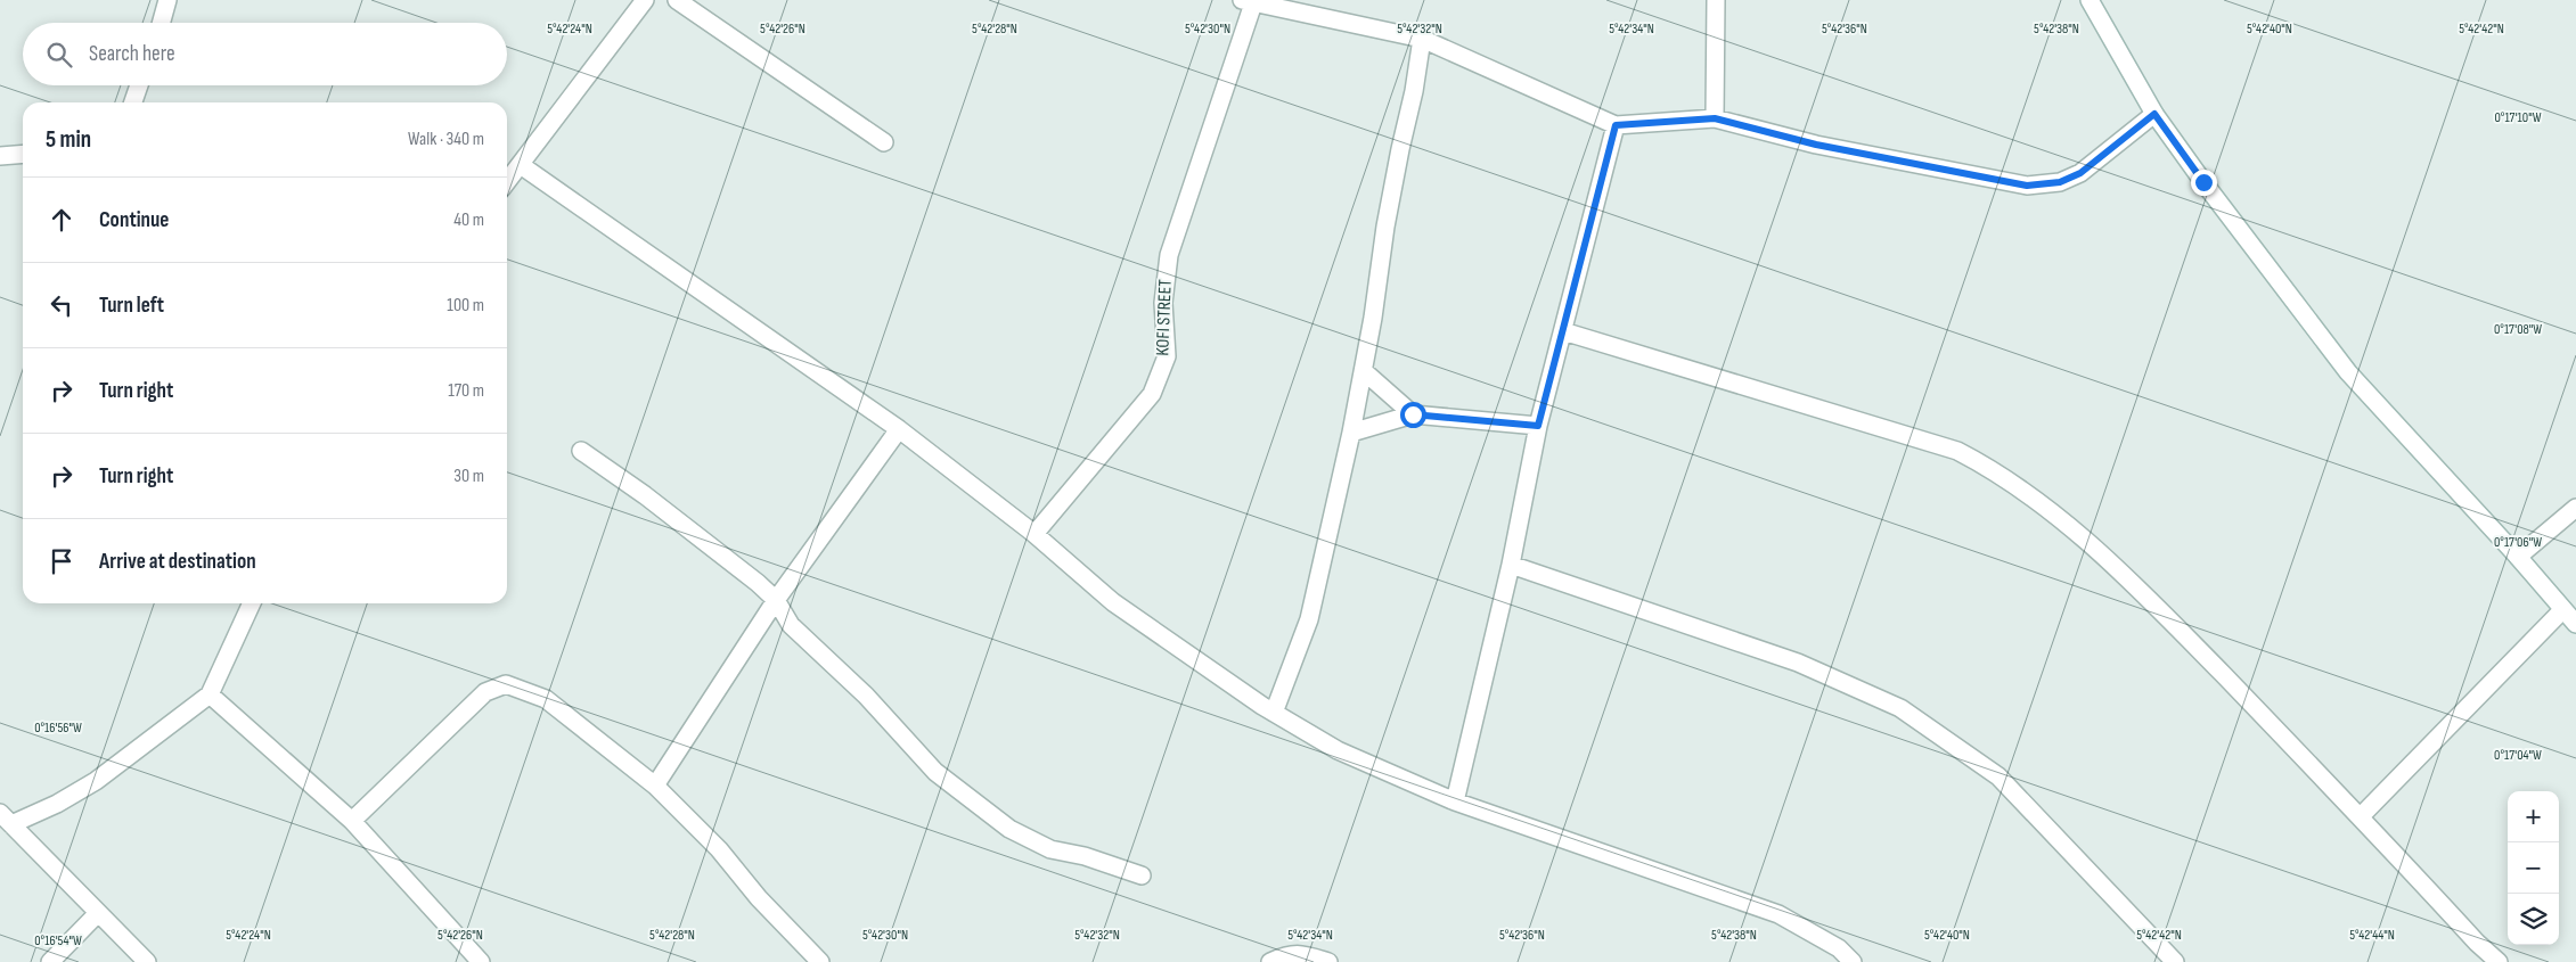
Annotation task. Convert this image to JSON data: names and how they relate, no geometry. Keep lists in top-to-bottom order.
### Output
{
  "streets": {
    "street": ["KOFI STREET"]
  },
  "page": {
    "search": "Search here",
    "heading": ["5 min", "Walk · 340 m"],
    "list": [
      ["Continue", "40 m"],
      ["Turn left", "100 m"],
      ["Turn right", "170 m"],
      ["Turn right", "30 m"],
      "Arrive at destination"
    ],
    "map_buttons": ["+", "−"]
  },
  "coordinates": [
    "5°42'24\"N",
    "5°42'26\"N",
    "5°42'28\"N",
    "5°42'30\"N",
    "5°42'32\"N",
    "5°42'34\"N",
    "5°42'36\"N",
    "5°42'38\"N",
    "5°42'40\"N",
    "5°42'42\"N",
    "0°17'10\"W",
    "0°17'08\"W",
    "0°17'06\"W",
    "0°16'56\"W",
    "0°17'04\"W",
    "5°42'44\"N",
    "0°16'54\"W"
  ]
}
